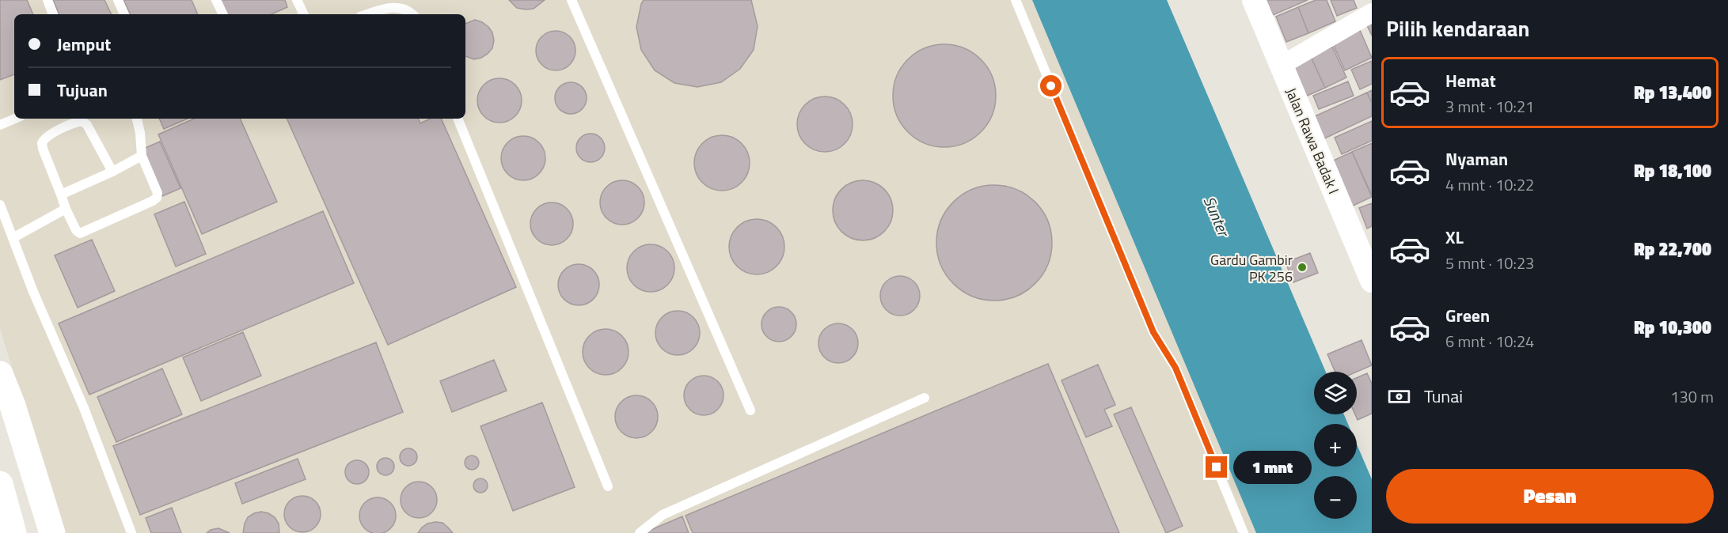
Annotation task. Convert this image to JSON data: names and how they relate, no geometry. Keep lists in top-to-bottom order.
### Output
{
  "streets": {
    "street": ["Jalan Rawa Badak I"]
  },
  "water": ["Sunter"],
  "places": ["Gardu Gambir PK 256"],
  "page": {
    "heading": "Pilih kendaraan",
    "banner": ["Jemput", "Tujuan"],
    "list": [
      {
        "name": "Hemat",
        "note": "3 mnt · 10:21",
        "value": "Rp 13,400"
      },
      {
        "name": "Nyaman",
        "note": "4 mnt · 10:22",
        "value": "Rp 18,100"
      },
      {
        "name": "XL",
        "note": "5 mnt · 10:23",
        "value": "Rp 22,700"
      },
      {
        "name": "Green",
        "note": "6 mnt · 10:24",
        "value": "Rp 10,300"
      }
    ],
    "pay": ["Tunai", "130 m"],
    "map_buttons": ["+", "−"],
    "bubble": "1 mnt",
    "buttons": "Pesan"
  }
}
